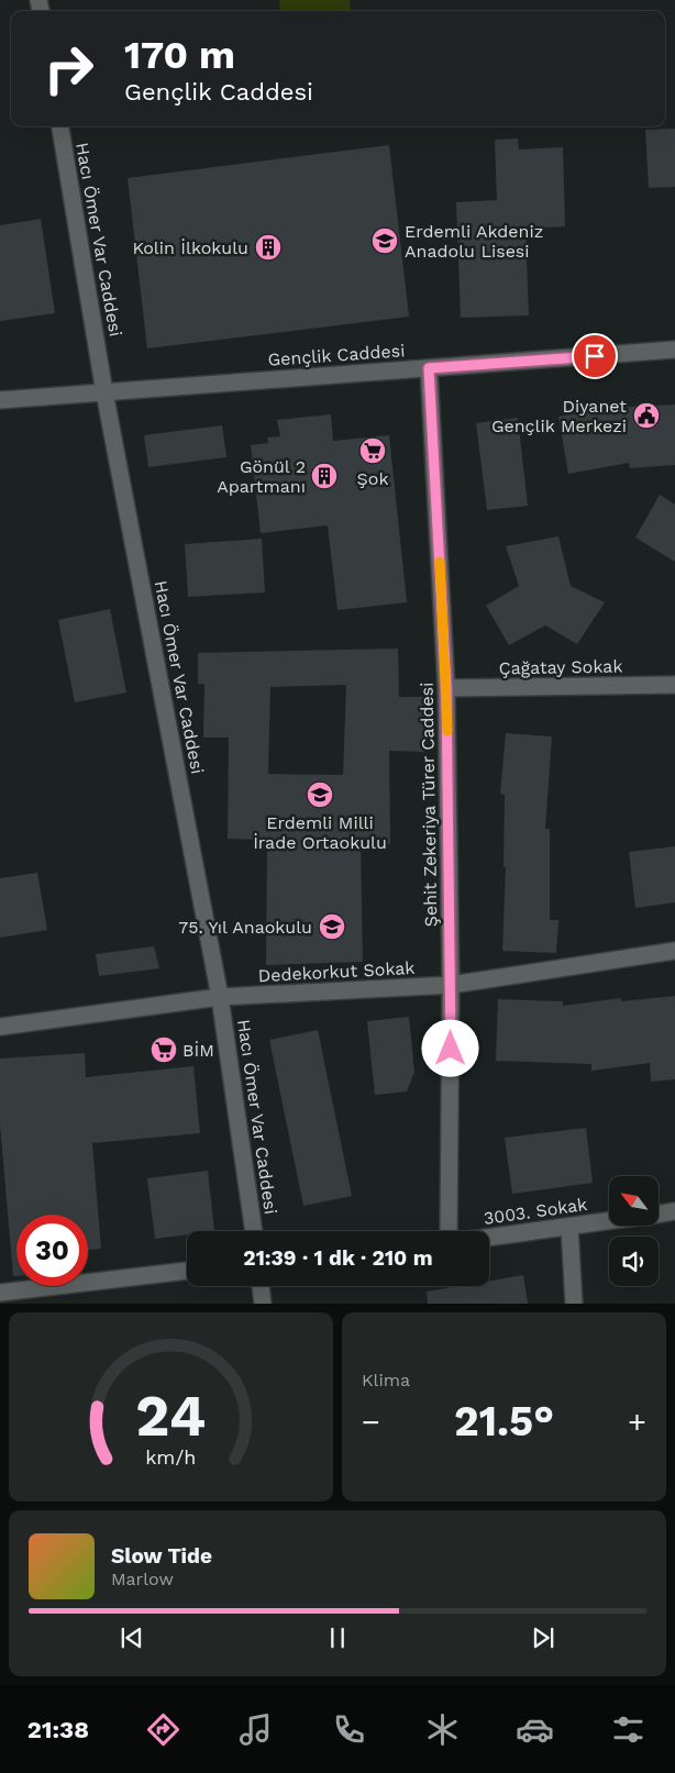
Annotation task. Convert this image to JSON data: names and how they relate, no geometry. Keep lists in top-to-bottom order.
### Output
{
  "streets": {
    "street": [
      "Hacı Ömer Var Caddesi",
      "Gençlik Caddesi",
      "Çağatay Sokak",
      "Şehit Zekeriya Türer Caddesi",
      "Dedekorkut Sokak",
      "3003. Sokak"
    ]
  },
  "crossings": [
    ["Hacı Ömer Var Caddesi", "Gençlik Caddesi"],
    ["Hacı Ömer Var Caddesi", "Dedekorkut Sokak"],
    ["Gençlik Caddesi", "Şehit Zekeriya Türer Caddesi"],
    ["Çağatay Sokak", "Şehit Zekeriya Türer Caddesi"],
    ["Şehit Zekeriya Türer Caddesi", "Dedekorkut Sokak"]
  ],
  "places": {
    "school or university": ["Erdemli Akdeniz Anadolu Lisesi", "Erdemli Milli İrade Ortaokulu", "75. Yıl Anaokulu"],
    "building": ["Kolin İlkokulu", "Gönül 2 Apartmanı"],
    "public building": ["Diyanet Gençlik Merkezi"],
    "supermarket": ["Şok", "BİM"]
  },
  "north": "top left",
  "page": {
    "turn": ["170 m", "Gençlik Caddesi"],
    "limit": "30",
    "trip": "21:39 · 1 dk · 210 m",
    "tile": "Klima",
    "heat": ["−", "21.5°", "+"],
    "song": ["Slow Tide", "Marlow"],
    "tabs": "21:38",
    "gauge": ["24", "km/h"]
  }
}
